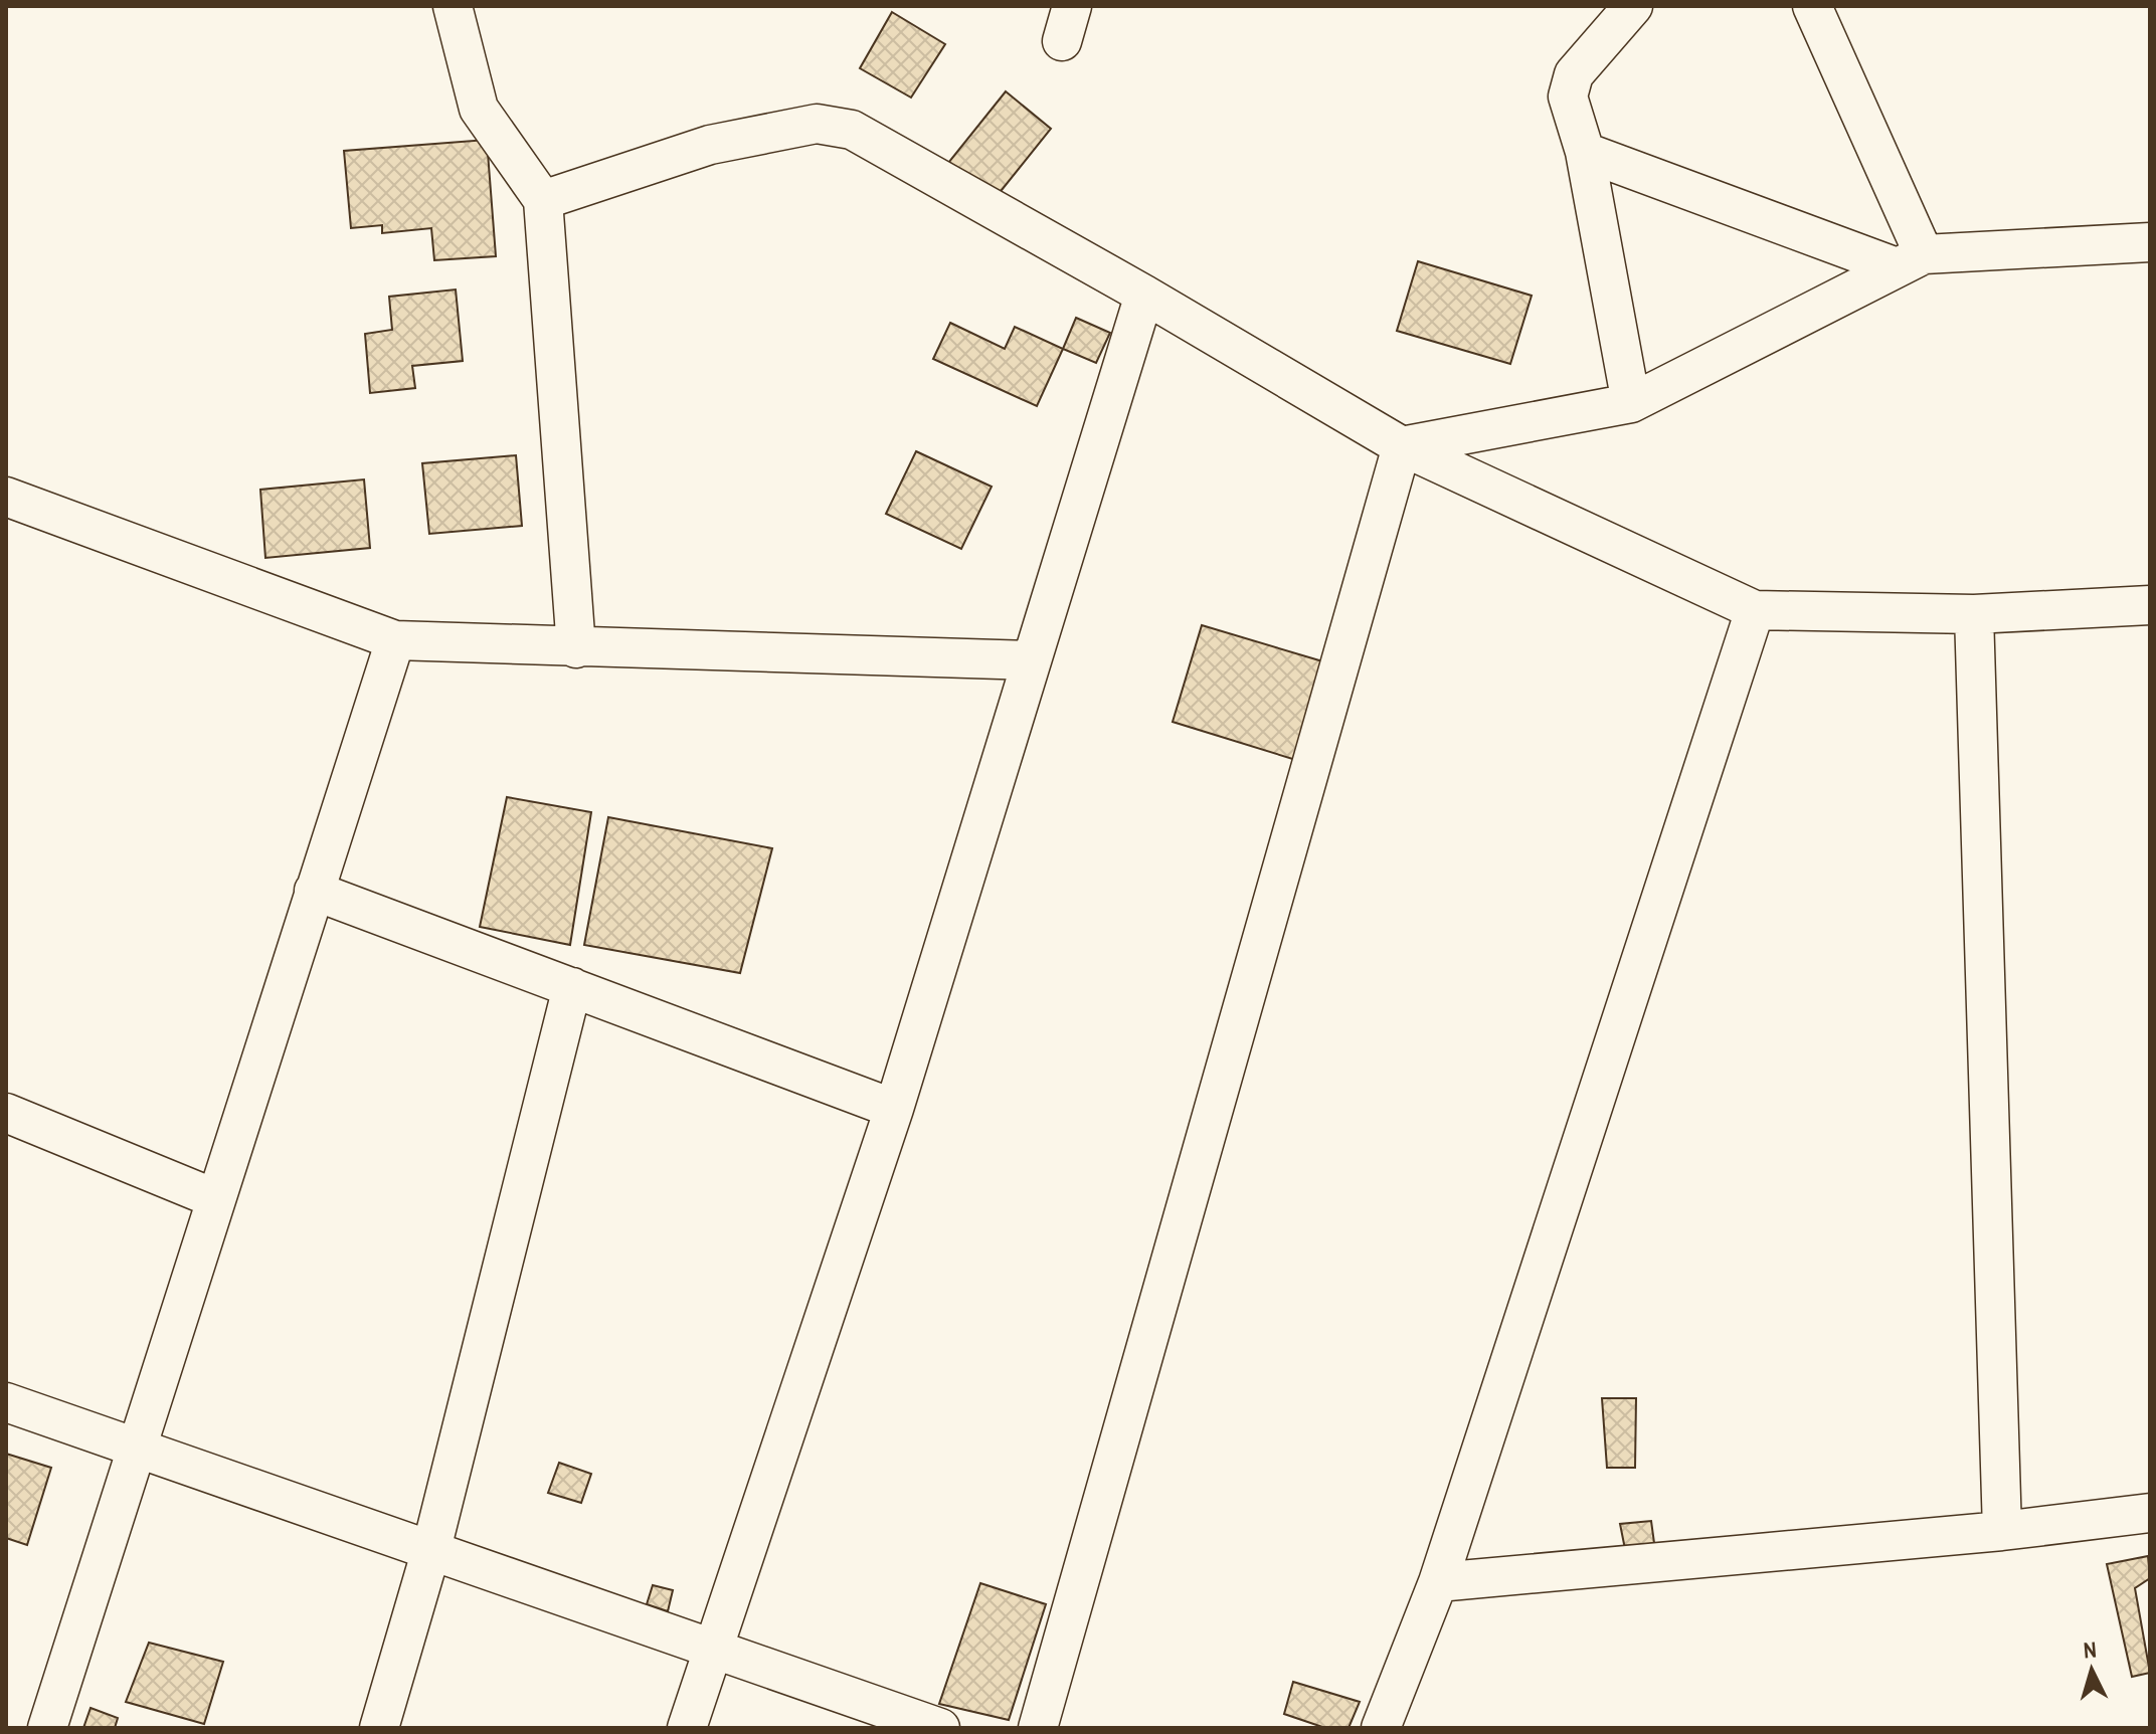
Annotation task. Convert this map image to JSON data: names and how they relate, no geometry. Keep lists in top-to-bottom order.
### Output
{
  "north": "top"
}
